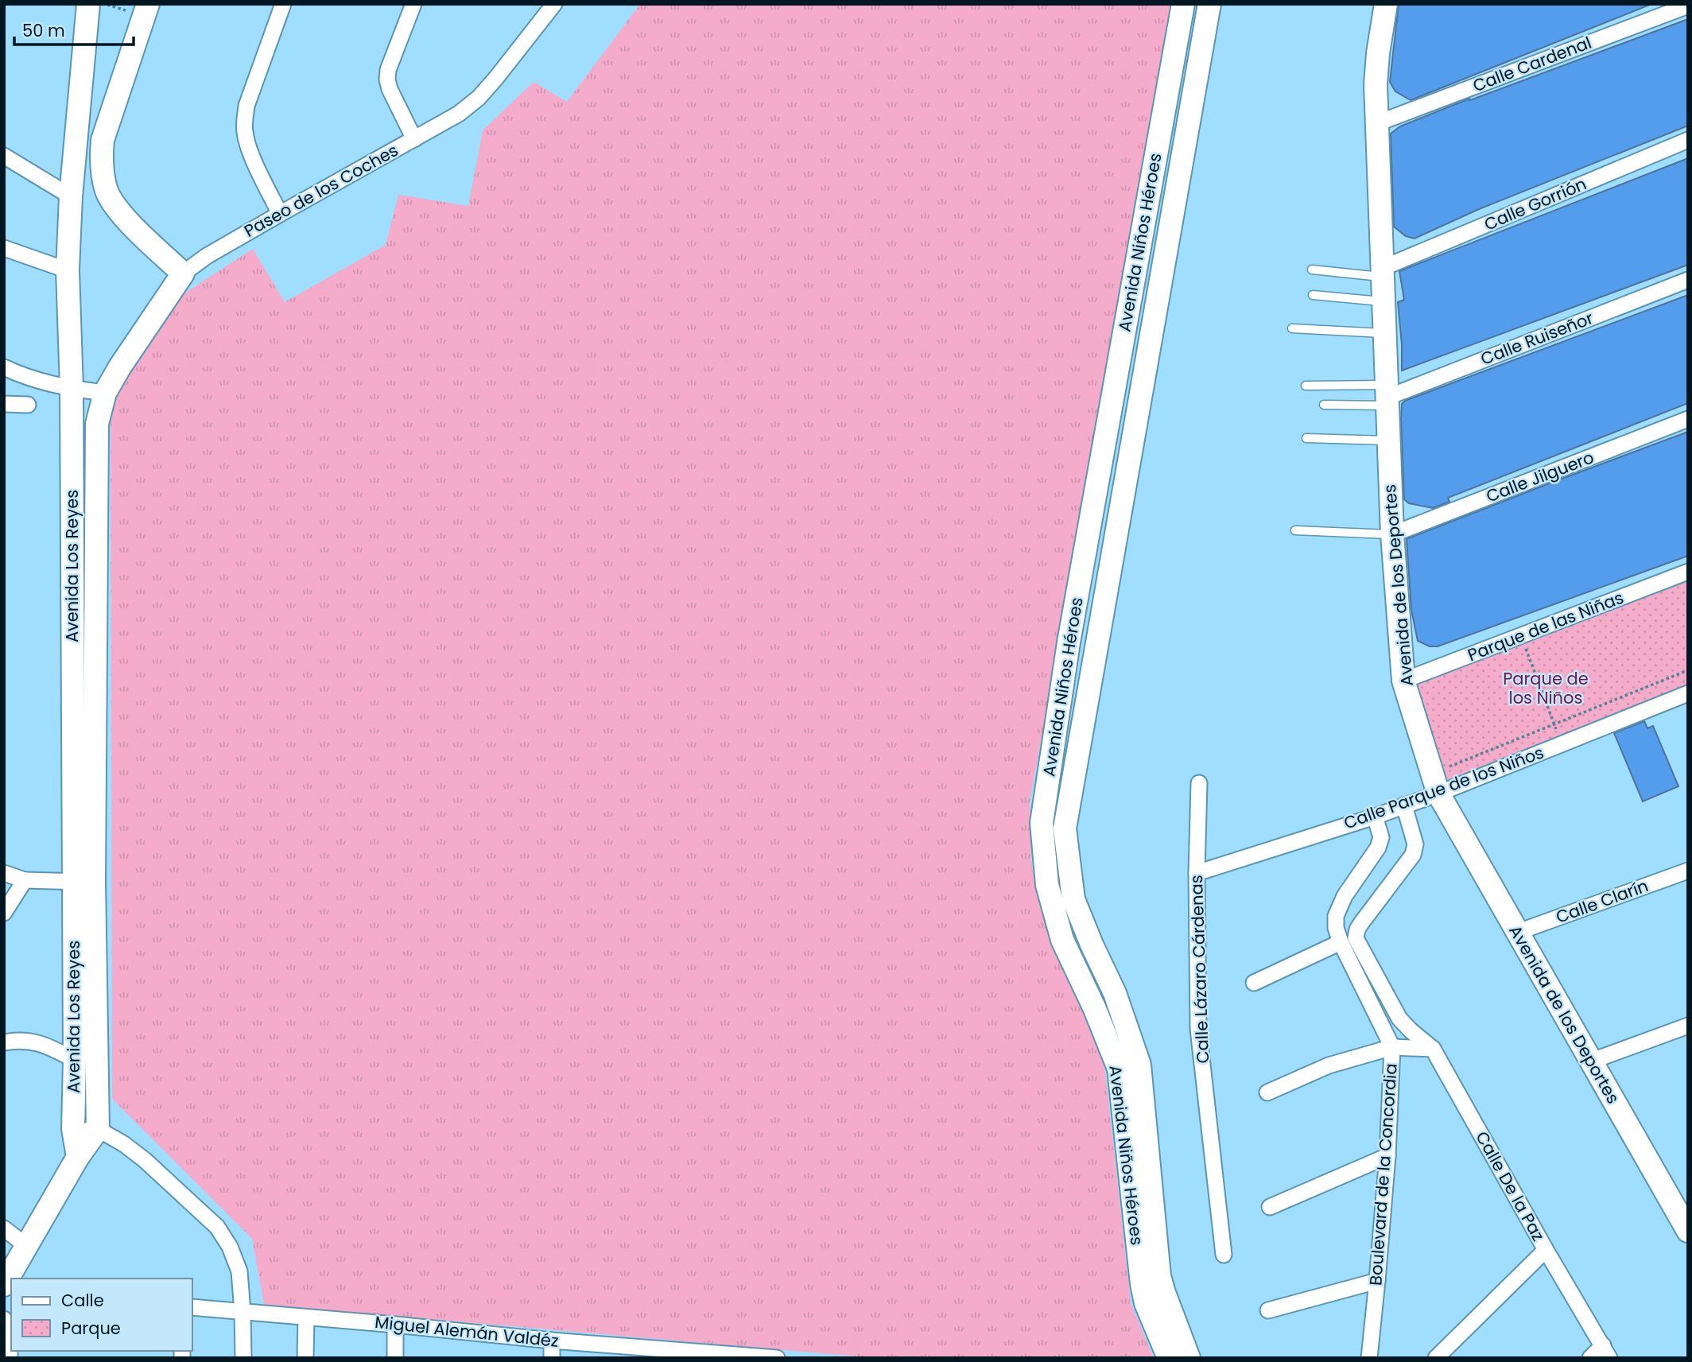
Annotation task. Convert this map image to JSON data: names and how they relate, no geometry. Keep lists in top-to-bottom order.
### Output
{
  "streets": {
    "street": [
      "Calle Cardenal",
      "Paseo de los Coches",
      "Calle Gorrión",
      "Avenida Niños Héroes",
      "Calle Ruiseñor",
      "Calle Jilguero",
      "Avenida Los Reyes",
      "Avenida de los Deportes",
      "Parque de las Niñas",
      "Calle Parque de los Niños",
      "Calle Clarín",
      "Calle Lázaro Cárdenas",
      "Boulevard de la Concordia",
      "Calle De la Paz",
      "Miguel Alemán Valdéz"
    ]
  },
  "crossings": [
    ["Calle Cardenal", "Avenida de los Deportes"],
    ["Paseo de los Coches", "Avenida Los Reyes"],
    ["Calle Gorrión", "Avenida de los Deportes"],
    ["Calle Ruiseñor", "Avenida de los Deportes"],
    ["Calle Jilguero", "Avenida de los Deportes"],
    ["Avenida de los Deportes", "Parque de las Niñas"],
    ["Avenida de los Deportes", "Calle Parque de los Niños"],
    ["Avenida de los Deportes", "Calle Clarín"],
    ["Calle Parque de los Niños", "Calle Lázaro Cárdenas"],
    ["Calle Parque de los Niños", "Boulevard de la Concordia"]
  ],
  "parks": ["Parque de los Niños"],
  "legend": ["Calle", "Parque"],
  "scale_bar": "50 m"
}
